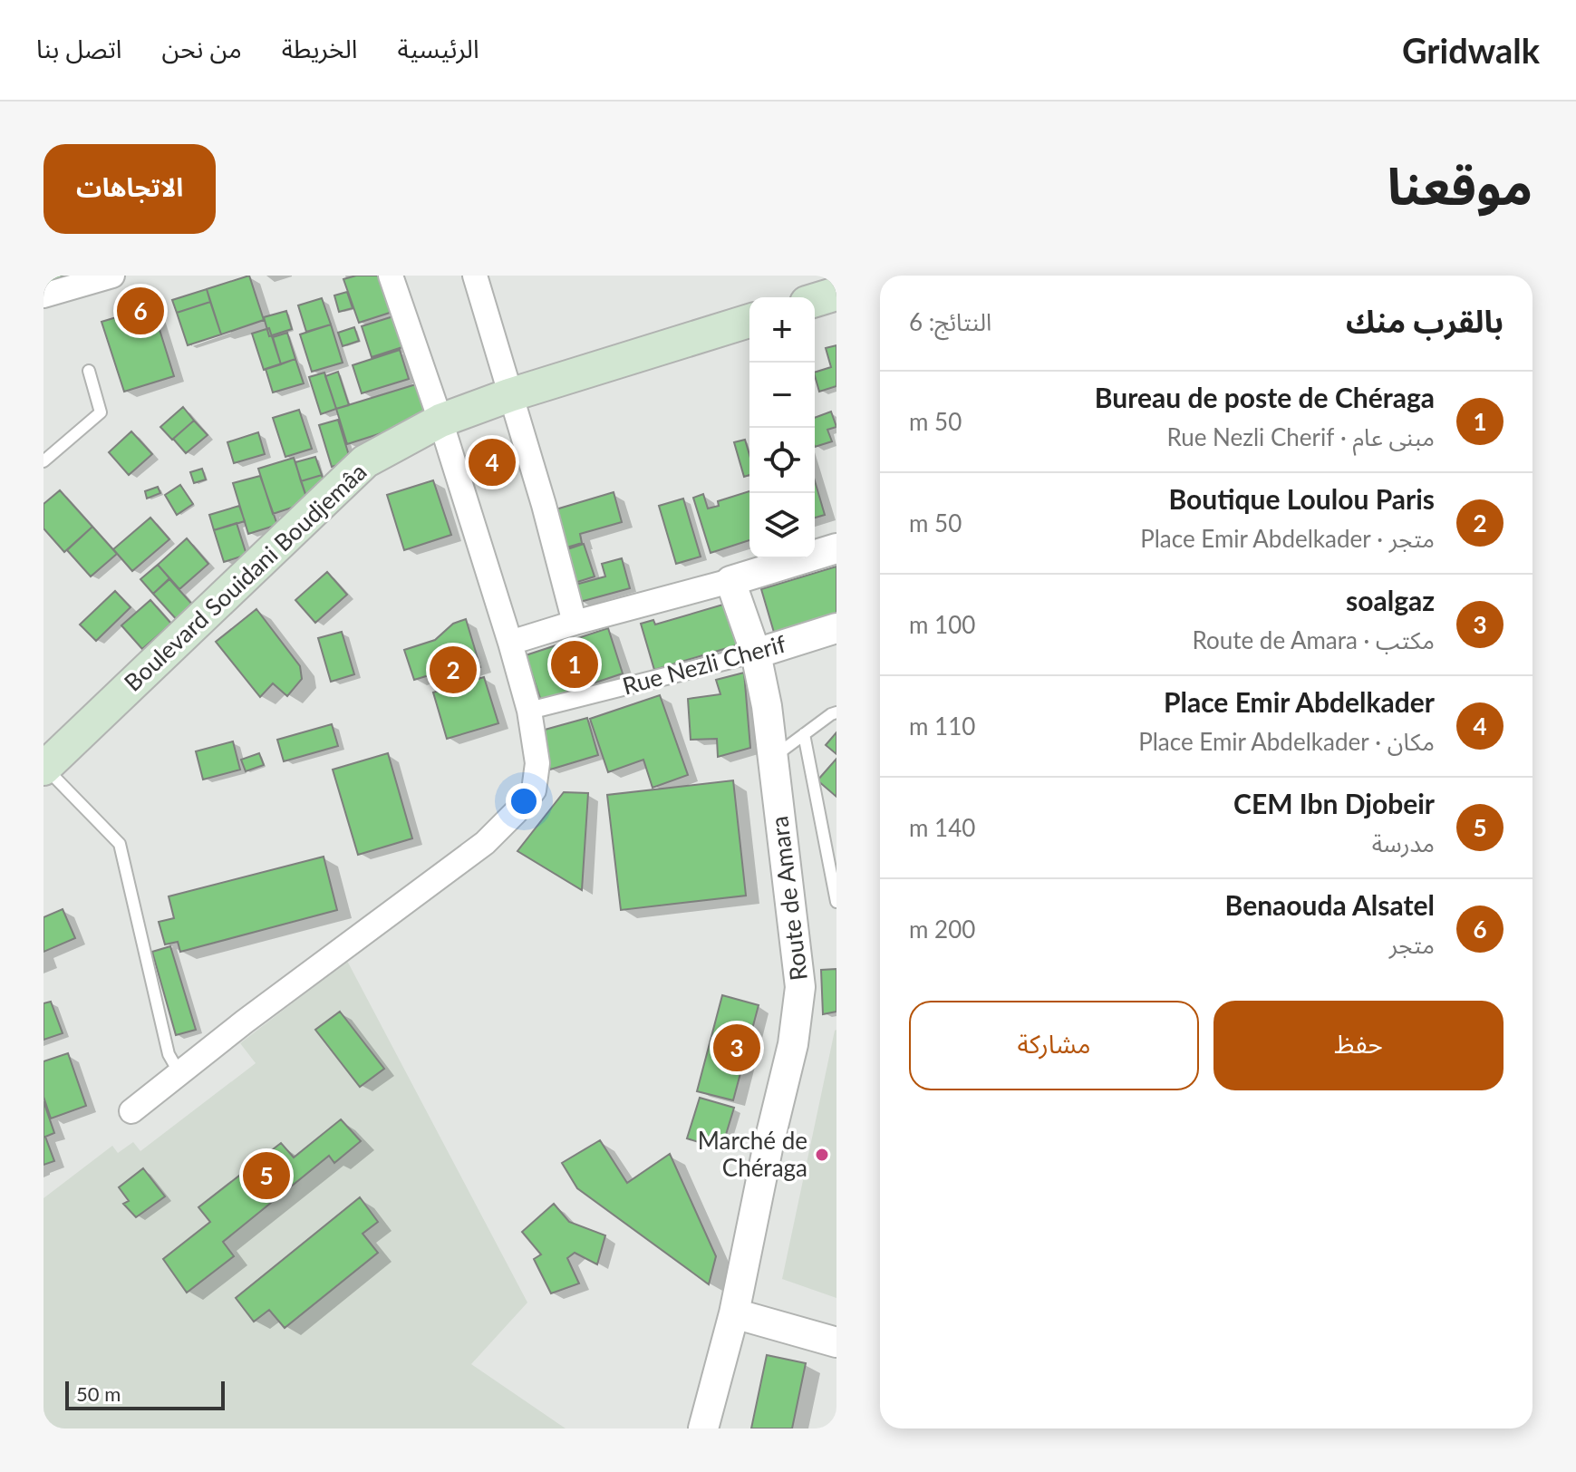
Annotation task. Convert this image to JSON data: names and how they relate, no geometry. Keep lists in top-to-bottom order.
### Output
{
  "streets": {
    "main road": ["Boulevard Souidani Boudjemâa"],
    "street": ["Rue Nezli Cherif", "Route de Amara"]
  },
  "crossings": [
    ["Rue Nezli Cherif", "Route de Amara"]
  ],
  "places": ["Marché de Chéraga"],
  "scale_bar": "50 m",
  "page": {
    "header": "Gridwalk",
    "nav": [
      "الرئيسية",
      "الخريطة",
      "من نحن",
      "اتصل بنا"
    ],
    "title": "موقعنا",
    "buttons": [
      "الاتجاهات",
      ["حفظ", "مشاركة"]
    ],
    "heading": ["بالقرب منك", "النتائج: 6"],
    "pins": [
      "6",
      "4",
      "1",
      "2",
      "3",
      "5"
    ],
    "map_buttons": ["+", "−"],
    "list": [
      {
        "mark": "1",
        "name": "Bureau de poste de Chéraga",
        "note": "مبنى عام · Rue Nezli Cherif",
        "value": "50 m"
      },
      {
        "mark": "2",
        "name": "Boutique Loulou Paris",
        "note": "متجر · Place Emir Abdelkader",
        "value": "50 m"
      },
      {
        "mark": "3",
        "name": "soalgaz",
        "note": "مكتب · Route de Amara",
        "value": "100 m"
      },
      {
        "mark": "4",
        "name": "Place Emir Abdelkader",
        "note": "مكان · Place Emir Abdelkader",
        "value": "110 m"
      },
      {
        "mark": "5",
        "name": "CEM Ibn Djobeir",
        "note": "مدرسة",
        "value": "140 m"
      },
      {
        "mark": "6",
        "name": "Benaouda Alsatel",
        "note": "متجر",
        "value": "200 m"
      }
    ],
    "scale": "50 m"
  }
}
